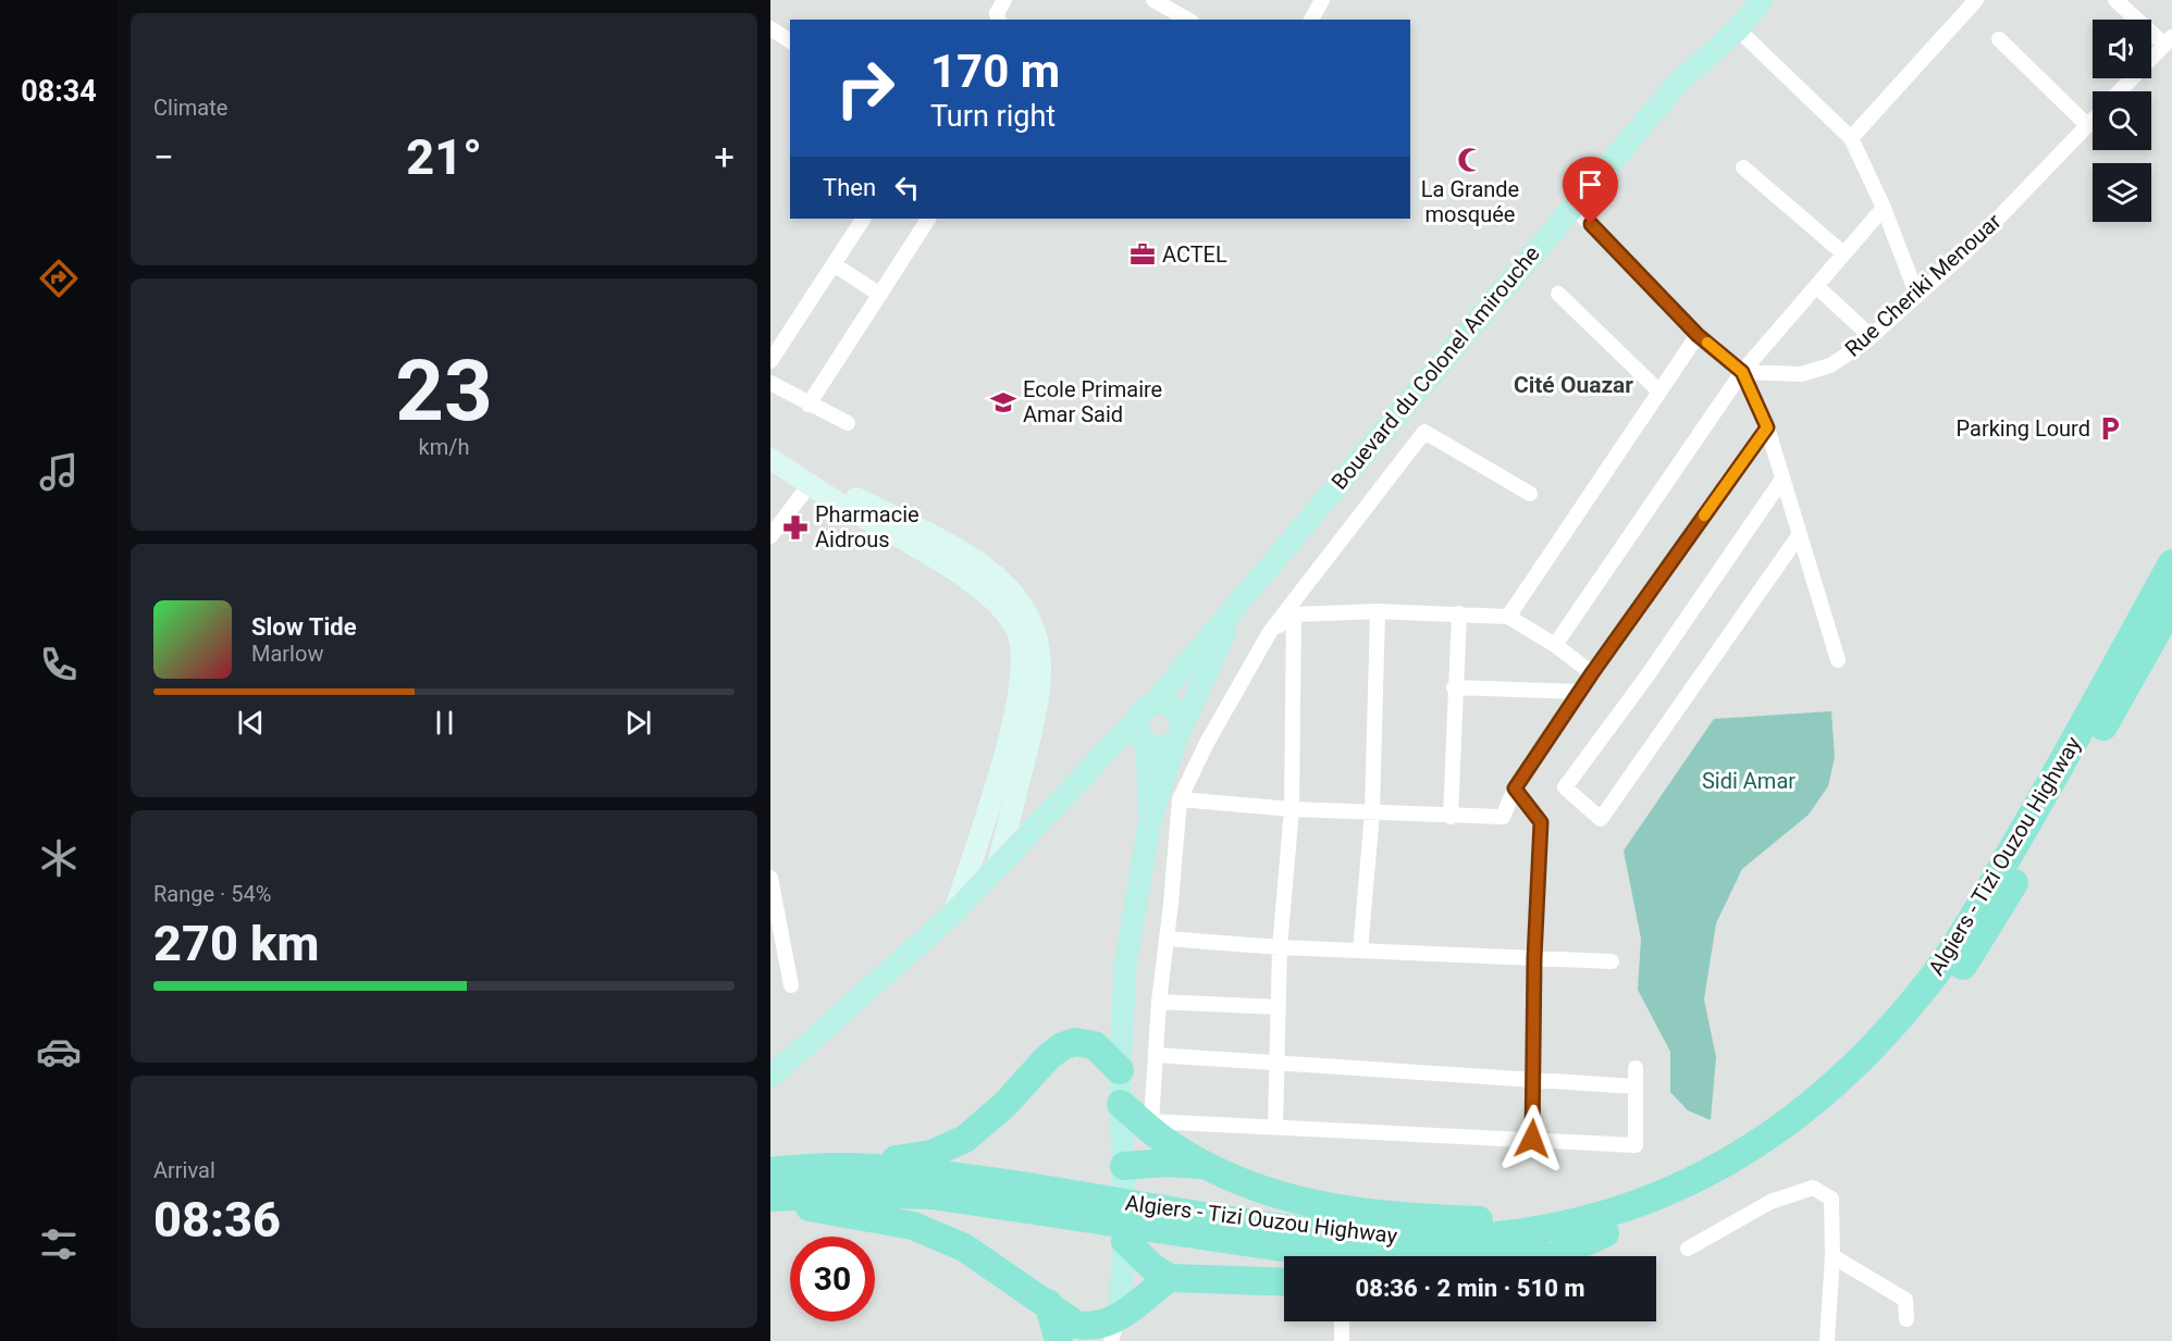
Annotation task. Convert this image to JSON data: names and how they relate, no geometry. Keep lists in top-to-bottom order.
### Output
{
  "streets": {
    "highway": ["Algiers - Tizi Ouzou Highway"],
    "main road": ["Bouevard du Colonel Amirouche"],
    "street": ["Rue Cheriki Menouar"]
  },
  "districts": ["Cité Ouazar"],
  "parks": ["Sidi Amar"],
  "places": {
    "mosque": ["La Grande mosquée"],
    "office": ["ACTEL"],
    "school or university": ["Ecole Primaire Amar Said"],
    "parking": ["Parking Lourd"],
    "pharmacy": ["Pharmacie Aidrous"]
  },
  "page": {
    "tabs": "08:34",
    "tile": [
      "Climate",
      ["23", "km/h"],
      ["Range · 54%", "270 km"],
      ["Arrival", "08:36"]
    ],
    "turn": ["170 m", "Turn right"],
    "heat": ["−", "21°", "+"],
    "then": "Then",
    "song": ["Slow Tide", "Marlow"],
    "limit": "30",
    "trip": "08:36 · 2 min · 510 m"
  }
}
